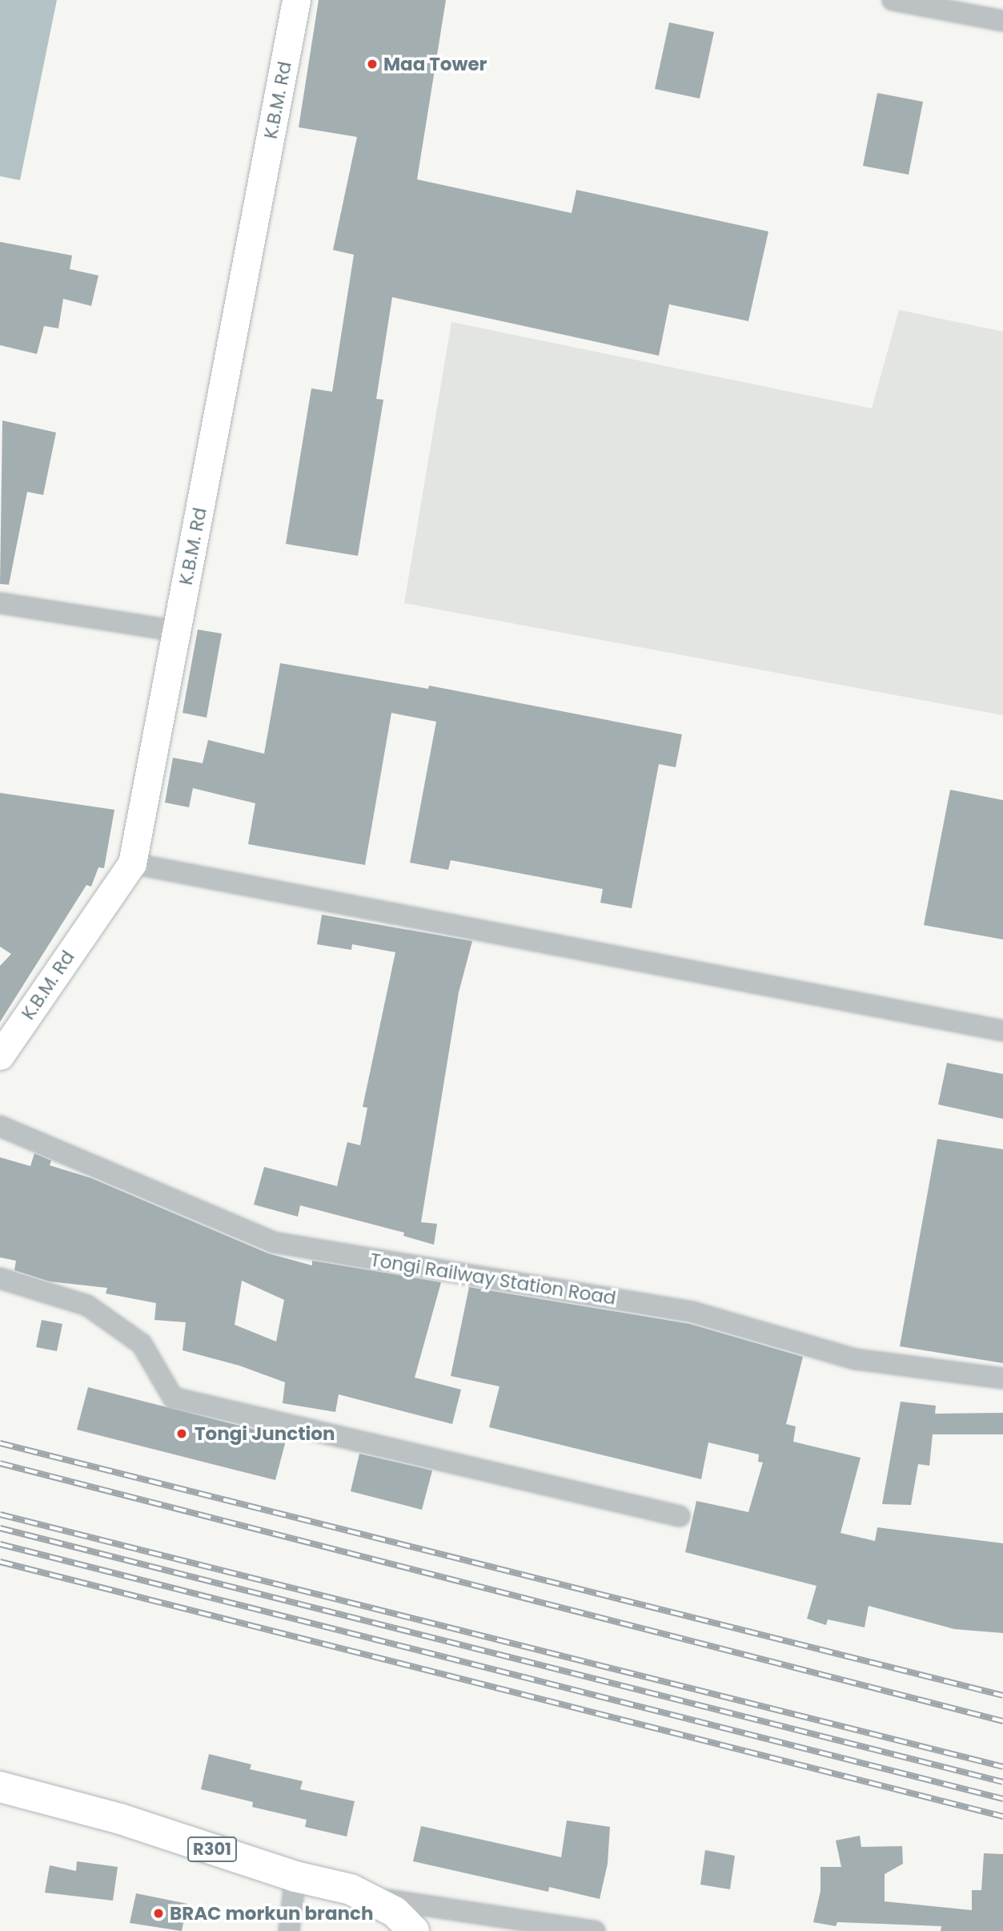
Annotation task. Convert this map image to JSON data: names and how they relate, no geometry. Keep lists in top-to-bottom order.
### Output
{
  "streets": {
    "main road": ["R301"],
    "street": ["K.B.M. Rd", "Tongi Railway Station Road"]
  },
  "places": ["Maa Tower", "Tongi Junction", "BRAC morkun branch"]
}
